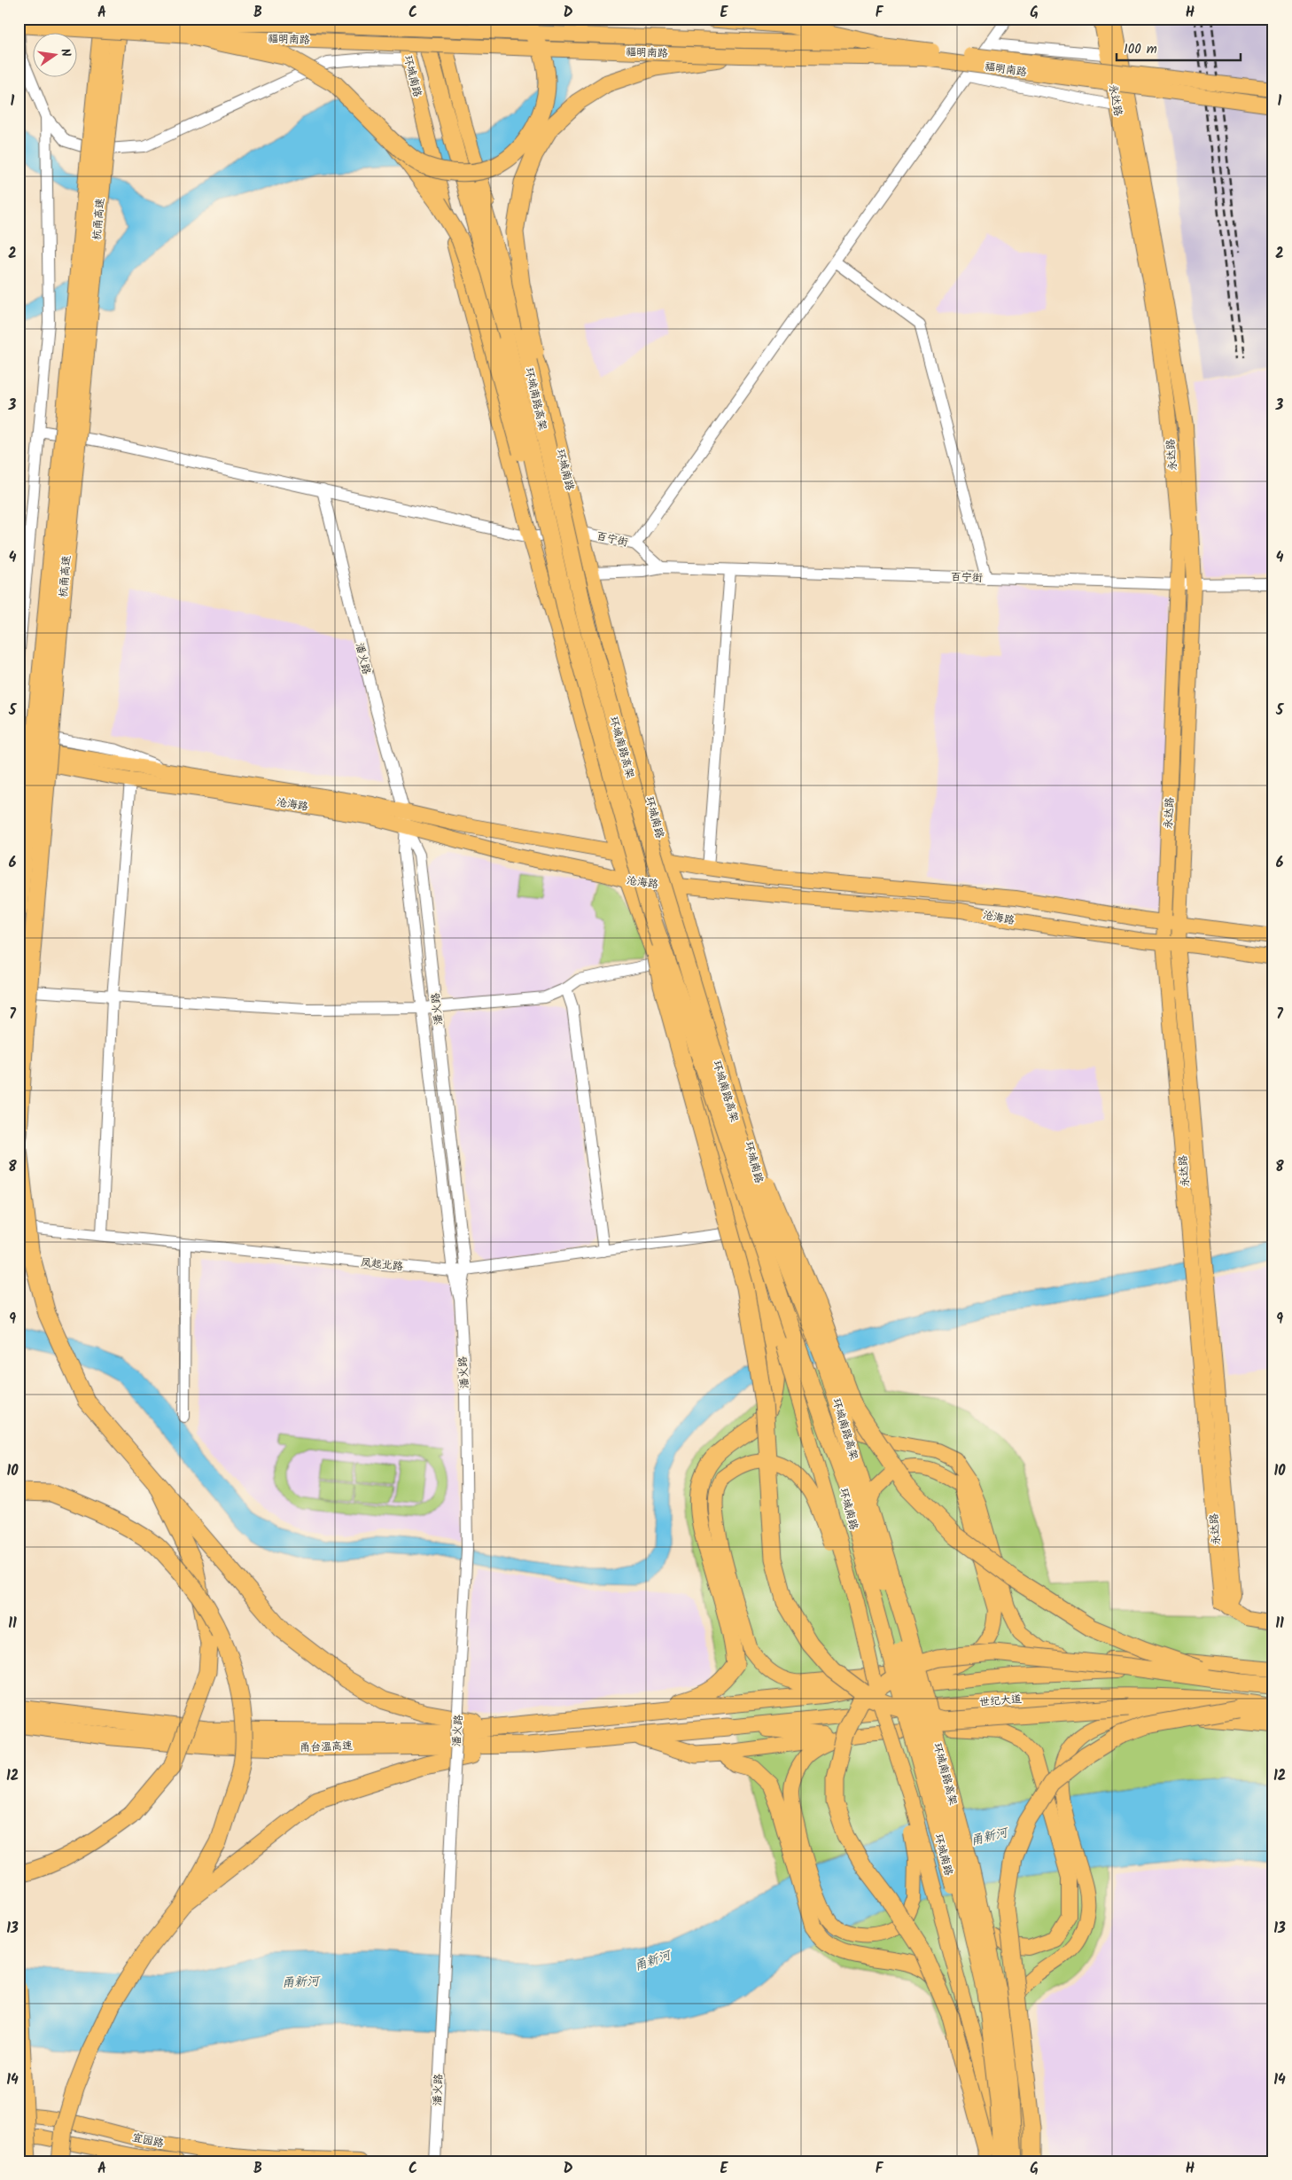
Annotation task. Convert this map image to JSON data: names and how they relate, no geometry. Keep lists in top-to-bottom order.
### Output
{
  "streets": {
    "highway": ["杭甬高速", "环城南路高架", "甬台温高速"],
    "main road": [
      "福明南路",
      "环城南路",
      "永达路",
      "沧海路",
      "世纪大道",
      "宜园路"
    ],
    "street": ["百宁街", "潘火路", "凤起北路"]
  },
  "crossings": [
    ["福明南路", "杭甬高速"],
    ["环城南路", "环城南路高架"],
    ["环城南路", "百宁街"],
    ["环城南路", "沧海路"],
    ["永达路", "百宁街"],
    ["永达路", "沧海路"],
    ["百宁街", "潘火路"],
    ["潘火路", "沧海路"],
    ["潘火路", "凤起北路"],
    ["世纪大道", "甬台温高速"]
  ],
  "water": ["甬新河"],
  "scale_bar": "100 m",
  "north": "right",
  "grid": {
    "columns": [
      "A",
      "B",
      "C",
      "D",
      "E",
      "F",
      "G",
      "H"
    ],
    "rows": [
      "1",
      "2",
      "3",
      "4",
      "5",
      "6",
      "7",
      "8",
      "9",
      "10",
      "11",
      "12",
      "13",
      "14"
    ]
  }
}
